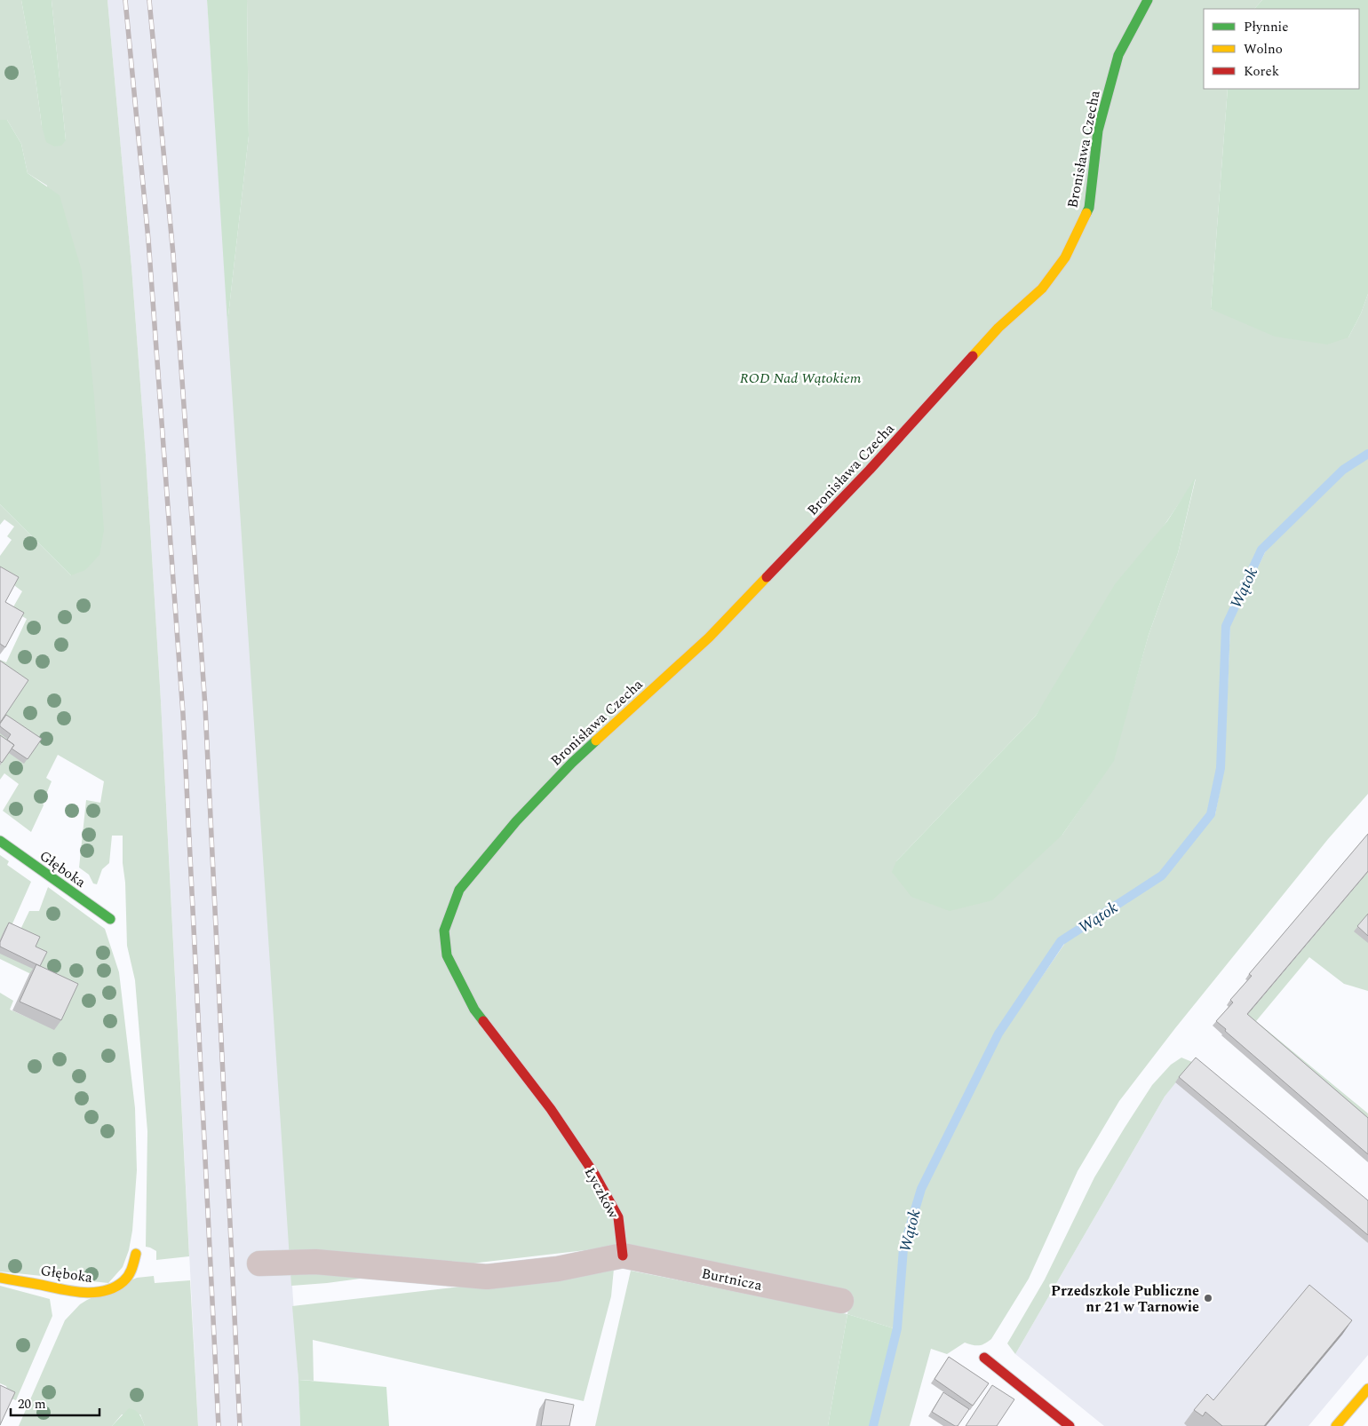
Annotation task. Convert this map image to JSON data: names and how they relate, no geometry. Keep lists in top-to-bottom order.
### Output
{
  "streets": {
    "street": [
      "Bronisława Czecha",
      "Głęboka",
      "Łyczków",
      "Burtnicza"
    ]
  },
  "crossings": [
    ["Bronisława Czecha", "Łyczków"],
    ["Łyczków", "Burtnicza"]
  ],
  "water": ["Wątok"],
  "parks": ["ROD Nad Wątokiem"],
  "places": ["Przedszkole Publiczne nr 21 w Tarnowie"],
  "legend": ["Płynnie", "Wolno", "Korek"],
  "scale_bar": "20 m"
}
